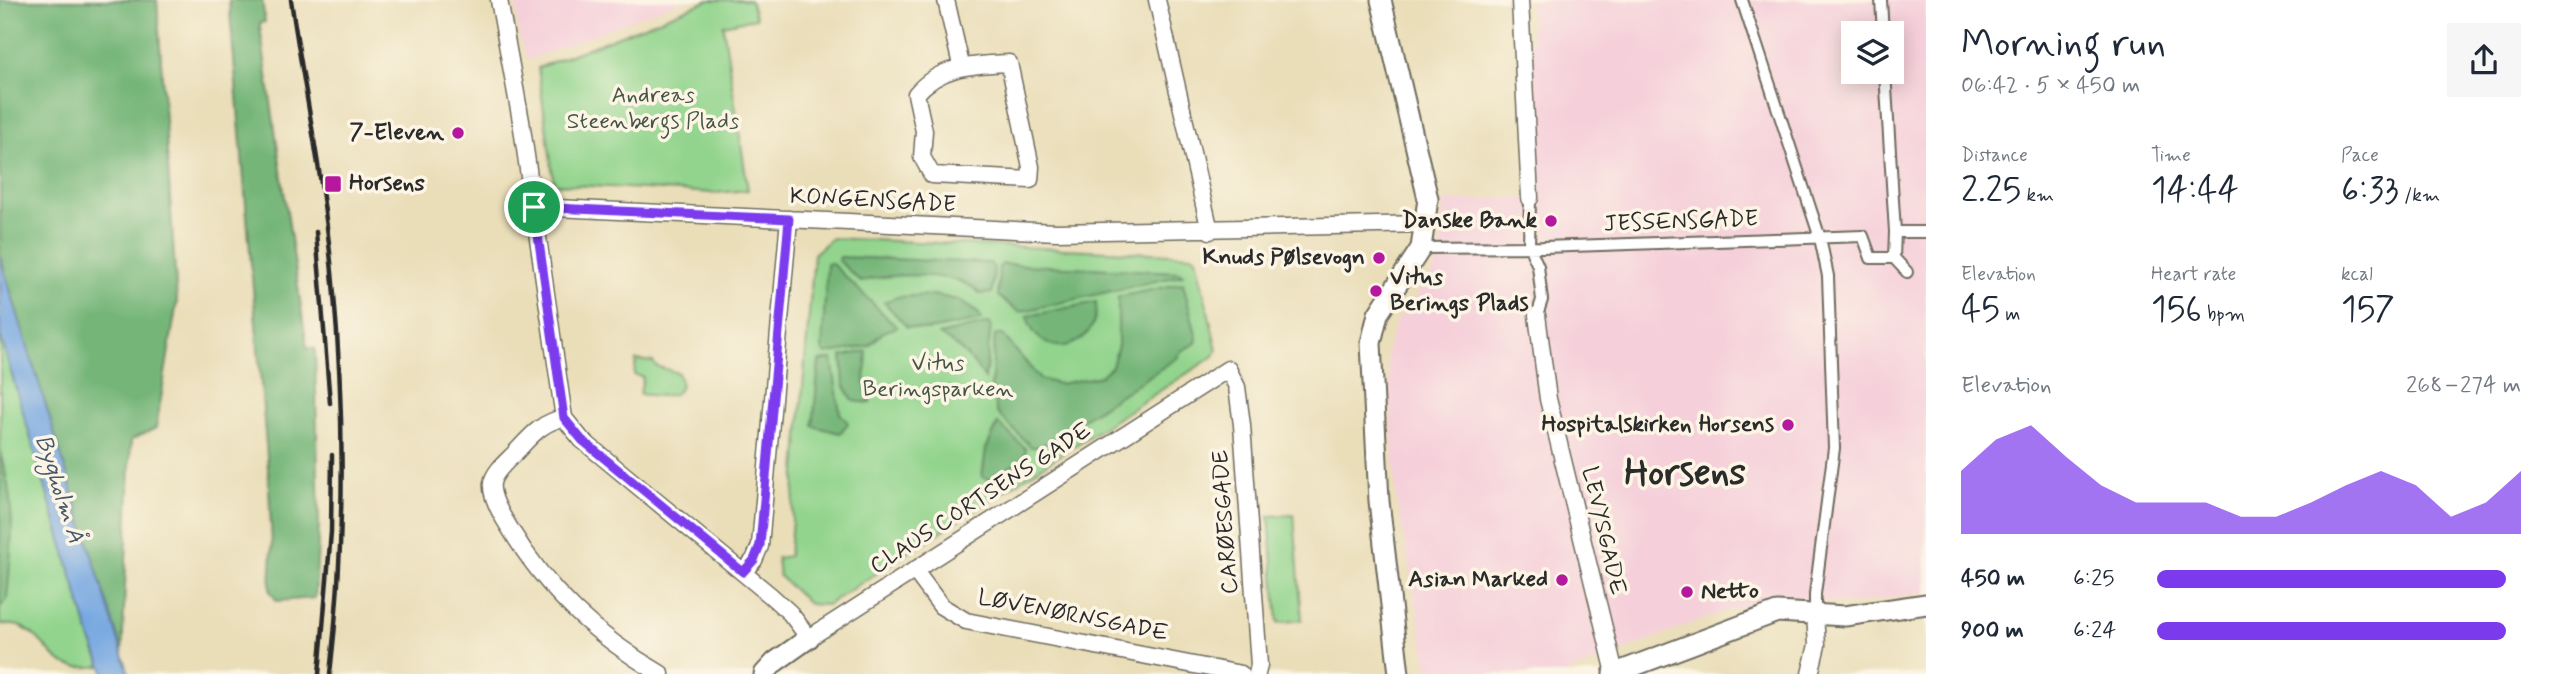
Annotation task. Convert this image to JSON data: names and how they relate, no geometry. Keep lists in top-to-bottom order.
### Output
{
  "streets": {
    "street": [
      "KONGENSGADE",
      "JESSENSGADE",
      "CLAUS CORTSENS GADE",
      "CARØESGADE",
      "LEVYSGADE",
      "LØVENØRNSGADE"
    ]
  },
  "crossings": [
    ["CLAUS CORTSENS GADE", "CARØESGADE"],
    ["CLAUS CORTSENS GADE", "LØVENØRNSGADE"]
  ],
  "districts": ["Horsens"],
  "water": ["Bygholm Å"],
  "parks": ["Andreas Steenbergs Plads", "Vitus Beringsparken"],
  "places": {
    "other": [
      "7-Eleven",
      "Danske Bank",
      "Knuds Pølsevogn",
      "Vitus Berings Plads",
      "Hospitalskirken Horsens",
      "Asian Marked",
      "Netto"
    ],
    "transit": ["Horsens"]
  },
  "page": {
    "heading": ["Morning run", "06:42 · 5 × 450 m"],
    "stats": [
      ["Distance", "2.25 km"],
      ["Time", "14:44"],
      ["Pace", "6:33 /km"],
      ["Elevation", "45 m"],
      ["Heart rate", "156 bpm"],
      ["kcal", "157"]
    ],
    "chart": ["Elevation", "268–274 m"],
    "list": [
      {
        "name": "450 m",
        "note": "6:25"
      },
      {
        "name": "900 m",
        "note": "6:24"
      }
    ]
  }
}
